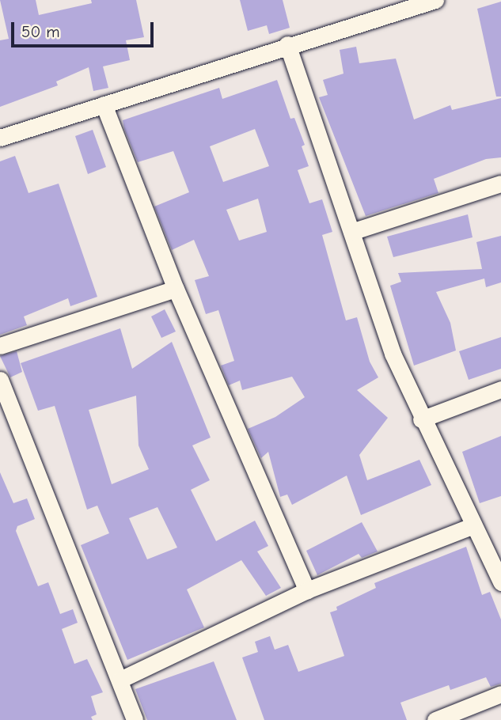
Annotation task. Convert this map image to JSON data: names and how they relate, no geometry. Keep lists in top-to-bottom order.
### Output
{
  "scale_bar": "50 m"
}
